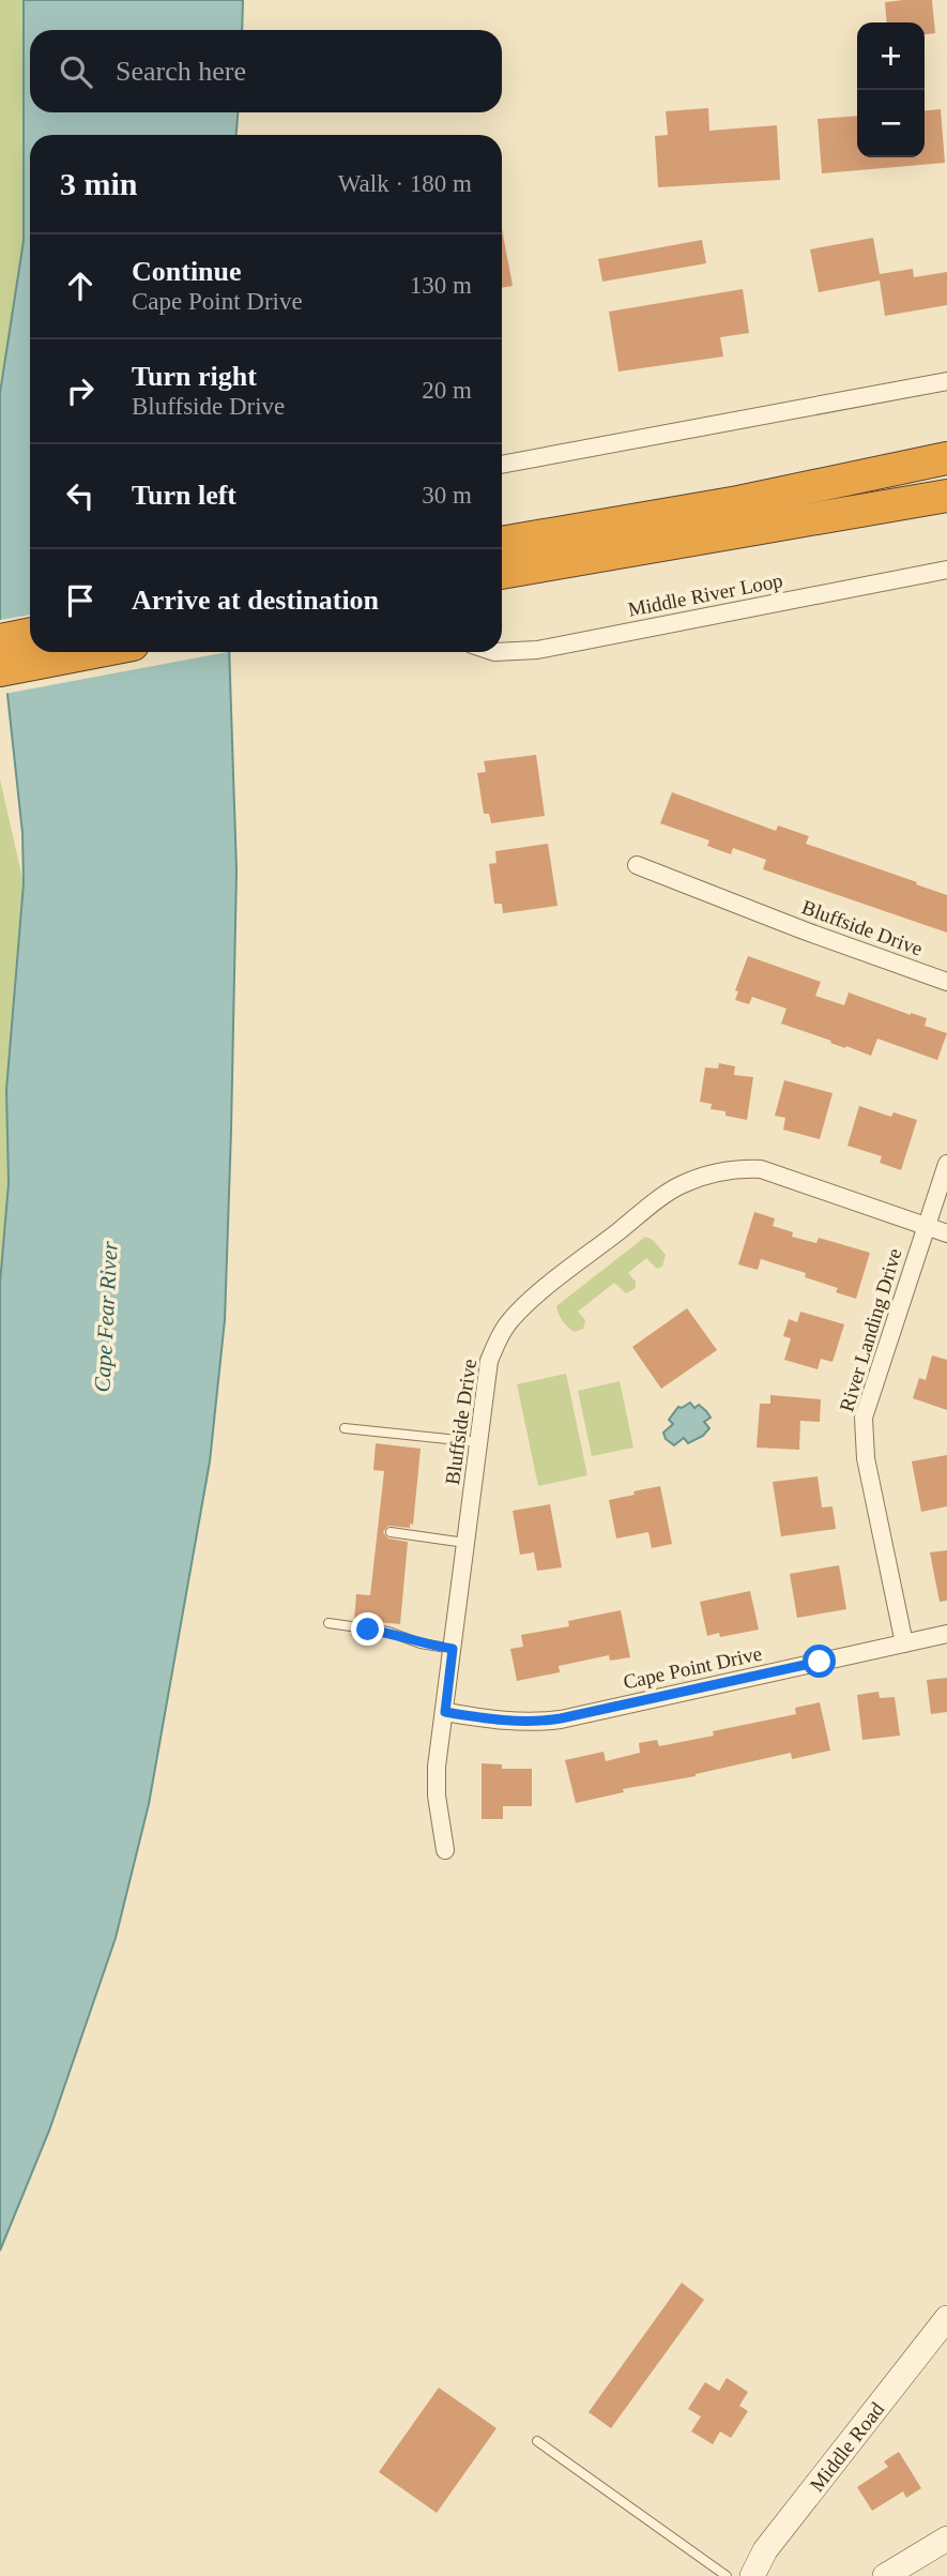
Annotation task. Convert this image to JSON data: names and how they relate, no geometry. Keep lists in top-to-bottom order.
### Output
{
  "streets": {
    "main road": ["Middle Road"],
    "street": [
      "Middle River Loop",
      "Bluffside Drive",
      "River Landing Drive",
      "Cape Point Drive"
    ]
  },
  "crossings": [
    ["Bluffside Drive", "River Landing Drive"],
    ["Bluffside Drive", "Cape Point Drive"],
    ["River Landing Drive", "Cape Point Drive"]
  ],
  "water": ["Cape Fear River"],
  "page": {
    "map_buttons": ["+", "−"],
    "search": "Search here",
    "heading": ["3 min", "Walk · 180 m"],
    "list": [
      ["Continue", "Cape Point Drive", "130 m"],
      ["Turn right", "Bluffside Drive", "20 m"],
      ["Turn left", "30 m"],
      "Arrive at destination"
    ]
  }
}
